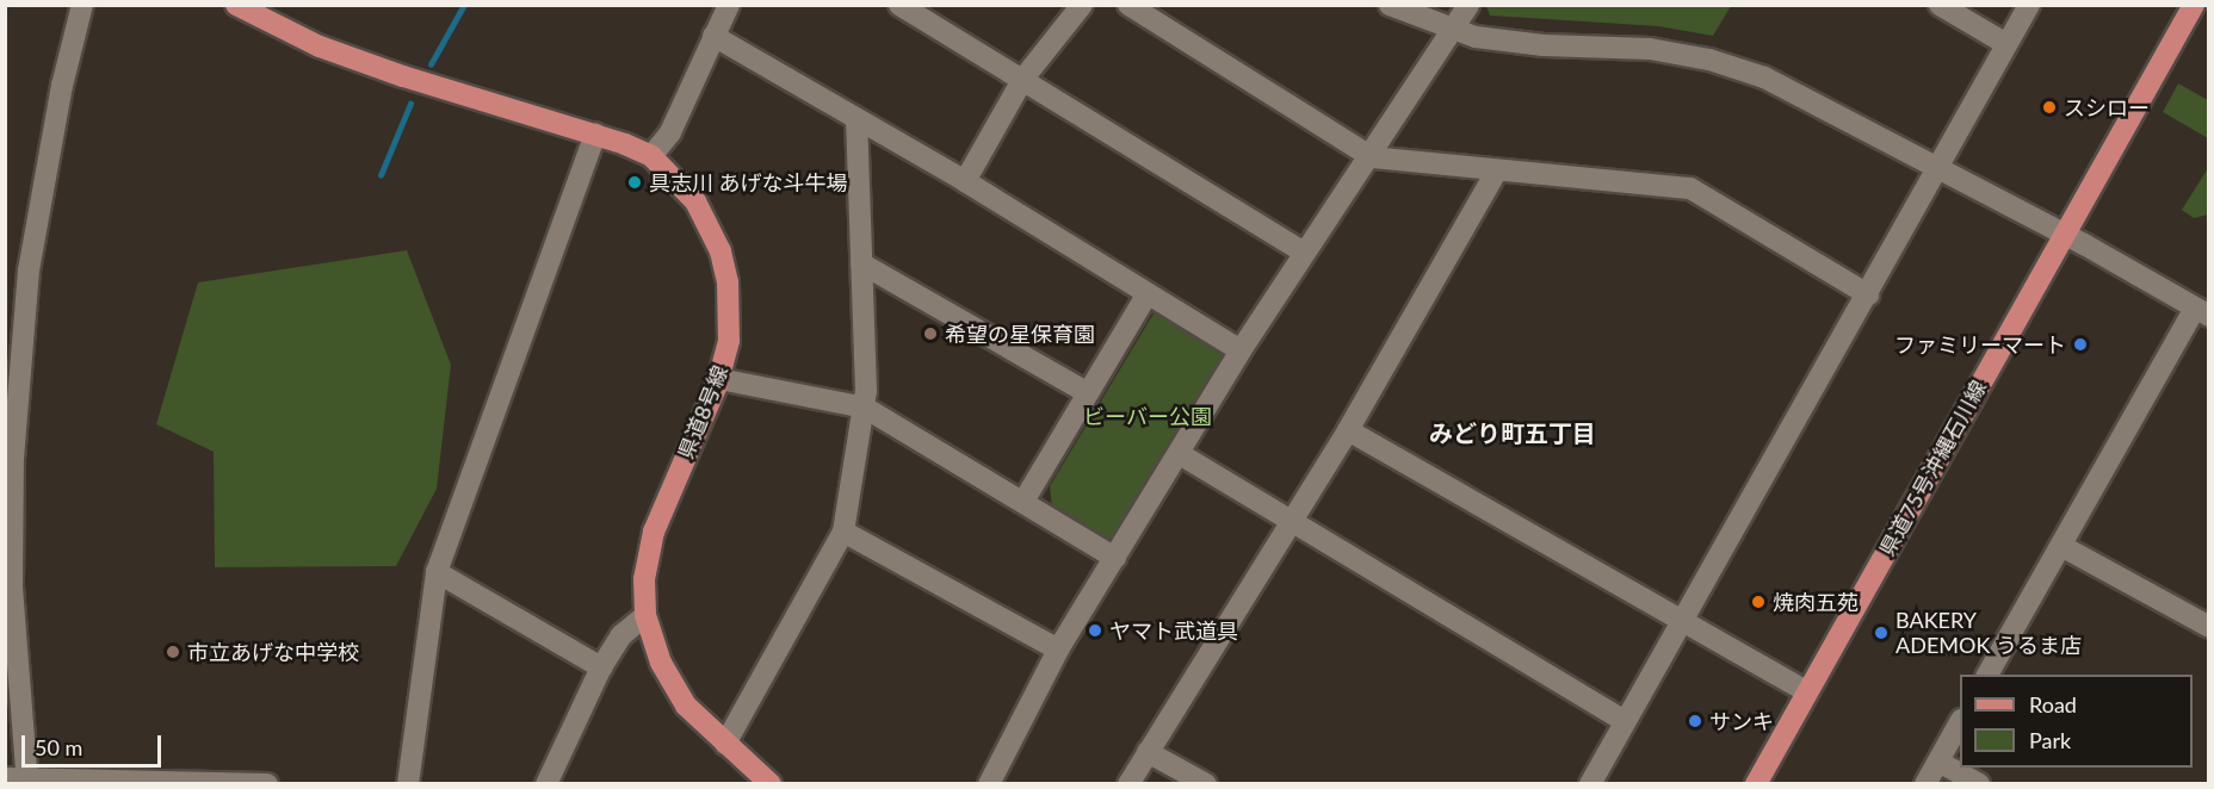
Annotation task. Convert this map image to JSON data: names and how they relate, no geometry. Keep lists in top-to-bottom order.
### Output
{
  "streets": {
    "main road": ["県道8号線", "県道75号沖縄石川線"]
  },
  "districts": ["みどり町五丁目"],
  "parks": ["ビーバー公園"],
  "places": [
    "スシロー",
    "具志川 あげな斗牛場",
    "希望の星保育園",
    "ファミリーマート",
    "焼肉五苑",
    "ヤマト武道具",
    "BAKERY ADEMOK うるま店",
    "市立あげな中学校",
    "サンキ"
  ],
  "legend": ["Road", "Park"],
  "scale_bar": "50 m"
}
